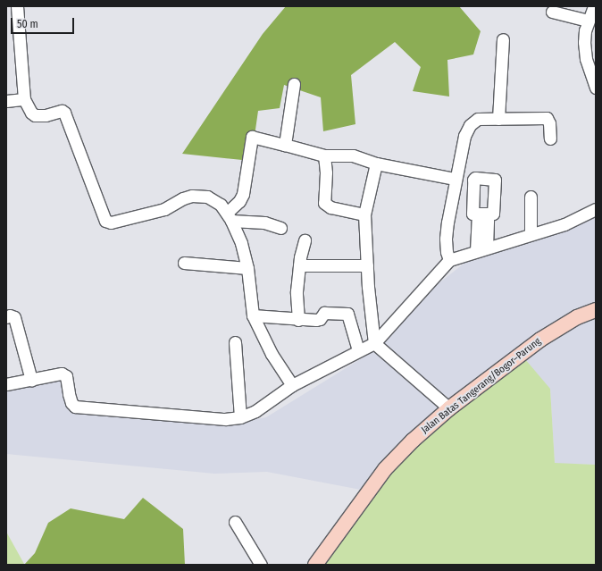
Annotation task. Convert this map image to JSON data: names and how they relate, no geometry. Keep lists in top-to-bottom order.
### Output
{
  "streets": {
    "main road": ["Jalan Batas Tangerang/Bogor–Parung"]
  },
  "scale_bar": "50 m"
}
